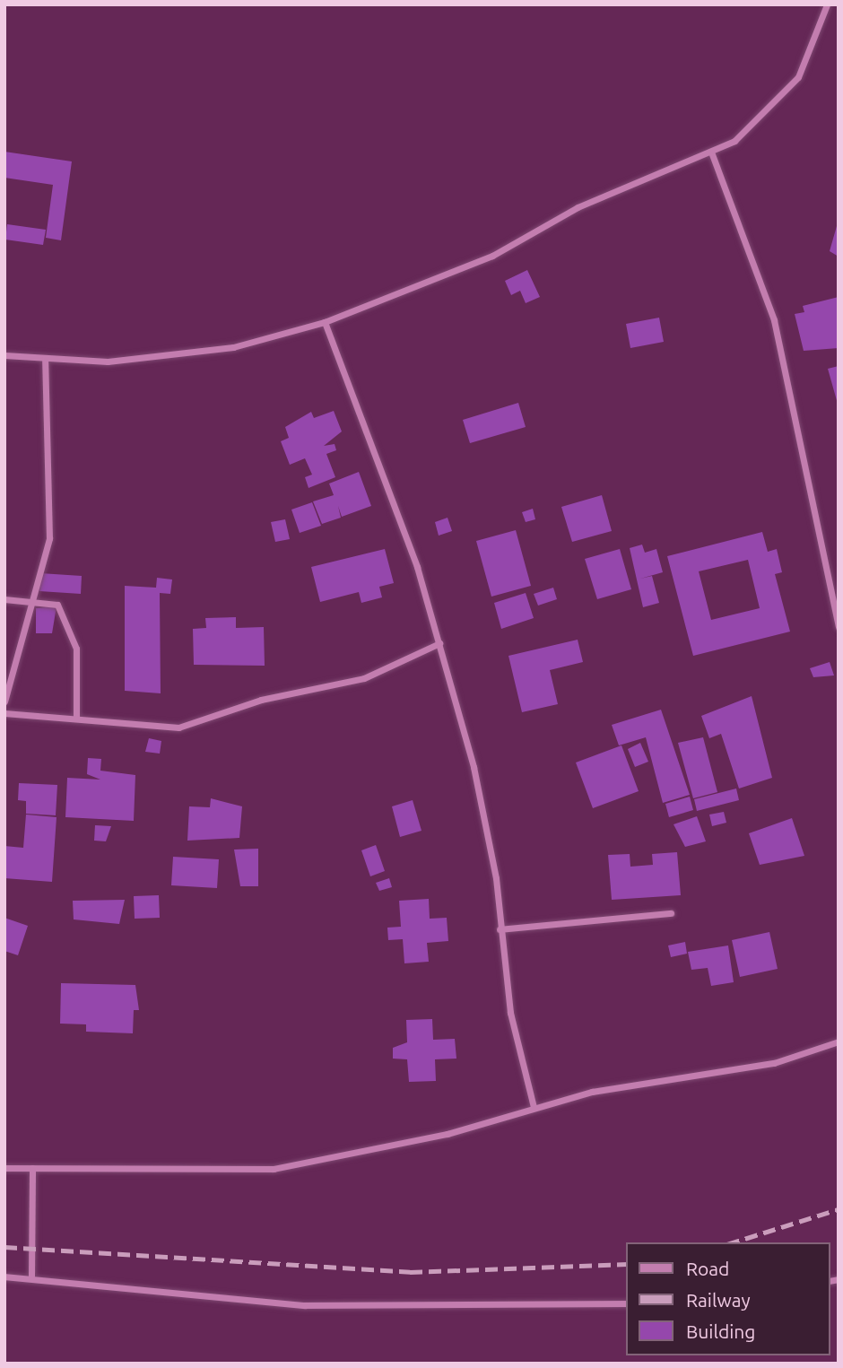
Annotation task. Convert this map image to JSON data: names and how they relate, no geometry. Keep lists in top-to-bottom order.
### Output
{
  "legend": ["Road", "Railway", "Building"]
}
